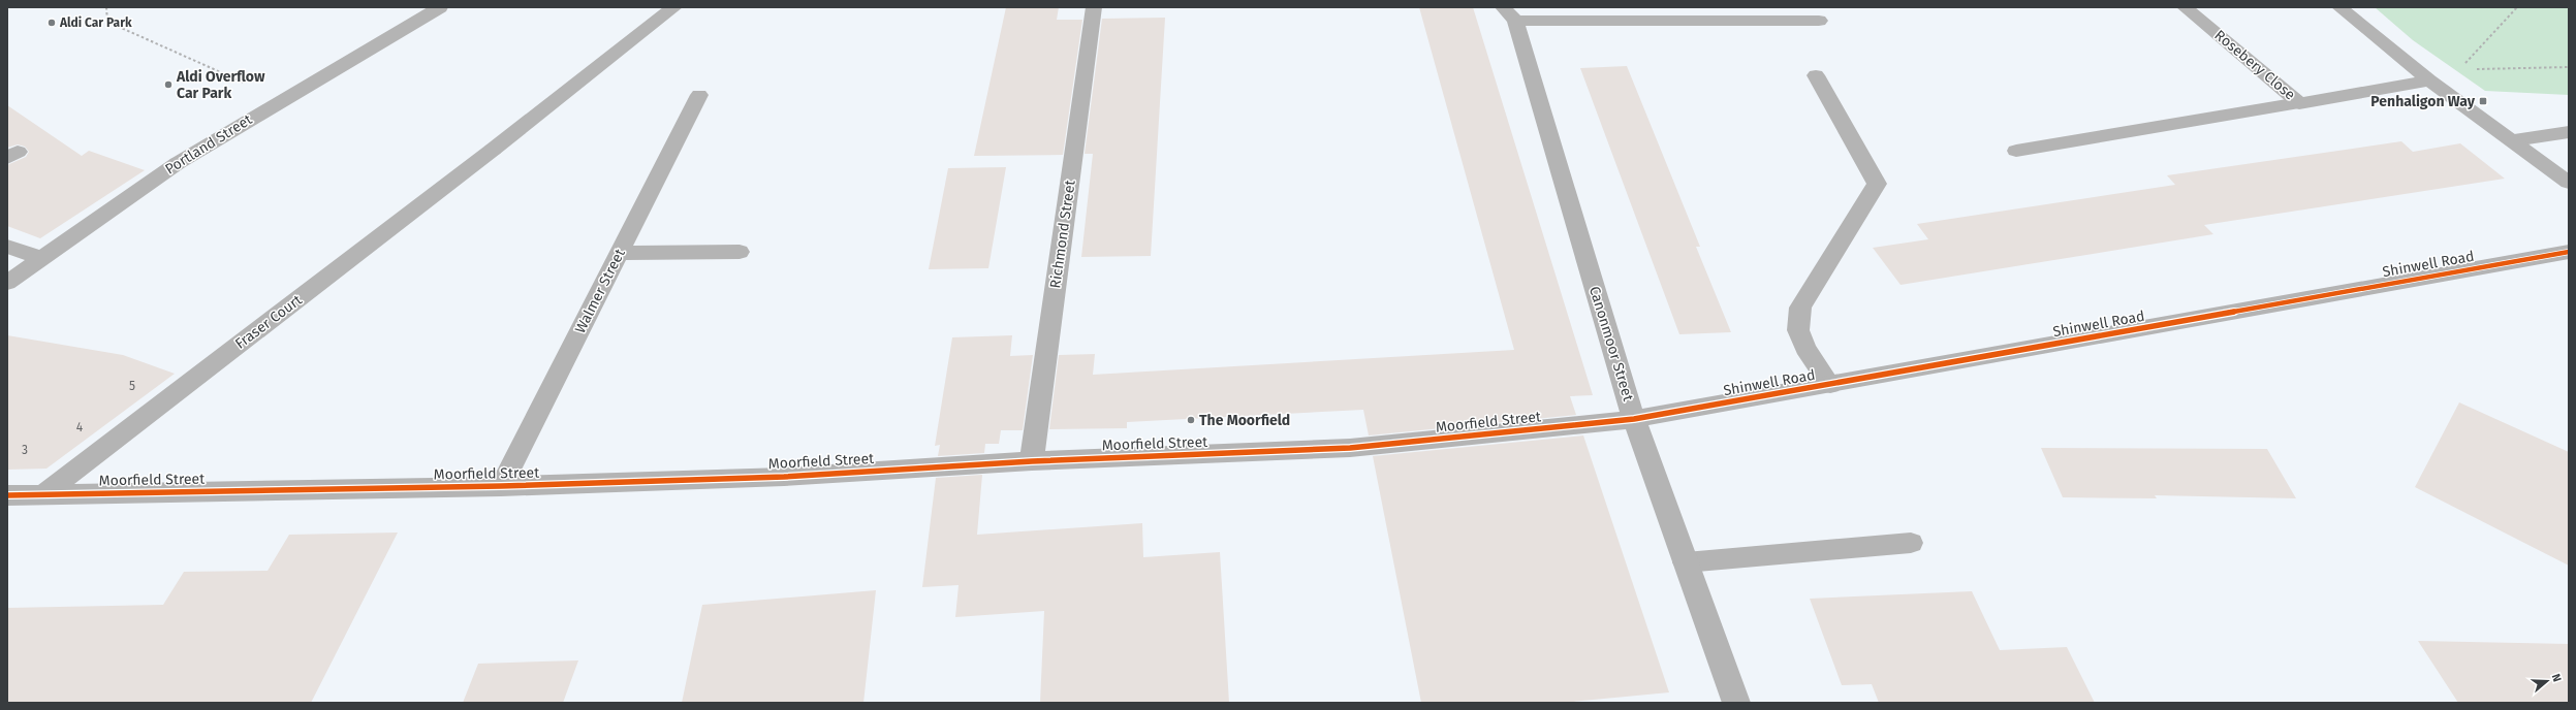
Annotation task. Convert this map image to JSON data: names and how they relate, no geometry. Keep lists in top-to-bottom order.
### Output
{
  "streets": {
    "street": [
      "Rosebery Close",
      "Portland Street",
      "Richmond Street",
      "Shinwell Road",
      "Walmer Street",
      "Fraser Court",
      "Canonmoor Street",
      "Moorfield Street"
    ]
  },
  "crossings": [
    ["Richmond Street", "Moorfield Street"],
    ["Shinwell Road", "Canonmoor Street"],
    ["Shinwell Road", "Moorfield Street"],
    ["Walmer Street", "Moorfield Street"],
    ["Fraser Court", "Moorfield Street"],
    ["Canonmoor Street", "Moorfield Street"]
  ],
  "places": {
    "other": ["Aldi Car Park", "Aldi Overflow Car Park", "The Moorfield"],
    "transit": ["Penhaligon Way"]
  },
  "house_numbers": ["5", "4", "3"],
  "north": "right"
}
